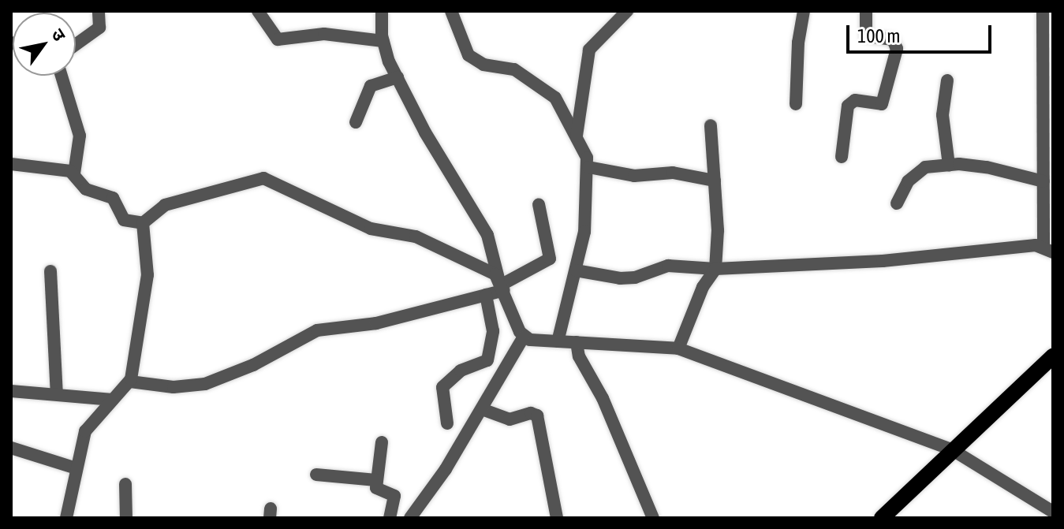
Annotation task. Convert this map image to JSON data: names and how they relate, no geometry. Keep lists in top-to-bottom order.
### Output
{
  "scale_bar": "100 m",
  "north": "top right"
}
